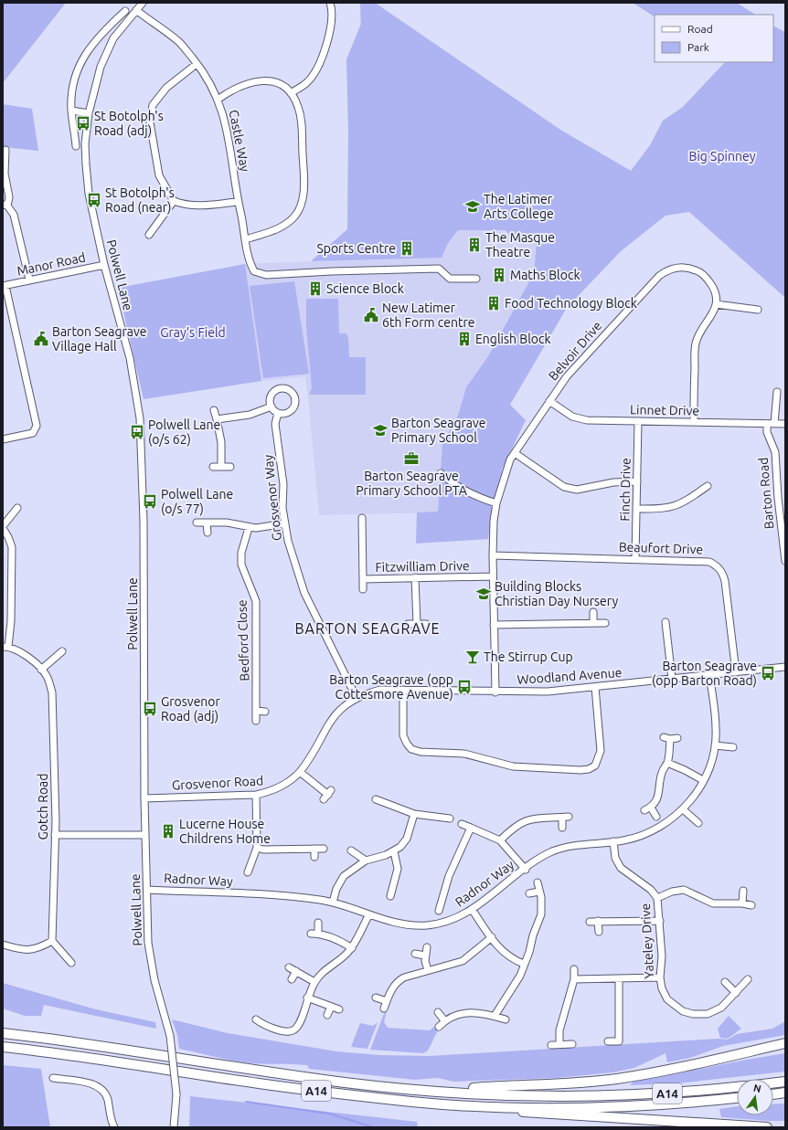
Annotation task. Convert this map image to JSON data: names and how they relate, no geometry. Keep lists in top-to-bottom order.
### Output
{
  "streets": {
    "highway": ["A14"],
    "street": [
      "Castle Way",
      "Manor Road",
      "Polwell Lane",
      "Belvoir Drive",
      "Linnet Drive",
      "Finch Drive",
      "Barton Road",
      "Grosvenor Way",
      "Beaufort Drive",
      "Fitzwilliam Drive",
      "Bedford Close",
      "Woodland Avenue",
      "Grosvenor Road",
      "Gotch Road",
      "Radnor Way",
      "Yateley Drive"
    ]
  },
  "crossings": [
    ["Castle Way", "Polwell Lane"],
    ["Manor Road", "Polwell Lane"],
    ["Polwell Lane", "Grosvenor Road"],
    ["Polwell Lane", "Radnor Way"],
    ["Belvoir Drive", "Linnet Drive"],
    ["Belvoir Drive", "Beaufort Drive"],
    ["Belvoir Drive", "Fitzwilliam Drive"],
    ["Belvoir Drive", "Woodland Avenue"],
    ["Linnet Drive", "Finch Drive"],
    ["Linnet Drive", "Barton Road"],
    ["Finch Drive", "Beaufort Drive"],
    ["Grosvenor Way", "Woodland Avenue"],
    ["Grosvenor Way", "Grosvenor Road"],
    ["Beaufort Drive", "Woodland Avenue"],
    ["Woodland Avenue", "Grosvenor Road"],
    ["Woodland Avenue", "Radnor Way"],
    ["Radnor Way", "Yateley Drive"]
  ],
  "districts": ["BARTON SEAGRAVE"],
  "parks": ["Big Spinney", "Gray's Field"],
  "places": {
    "bus stop": [
      "St Botolph's Road (adj)",
      "St Botolph's Road (near)",
      "Polwell Lane (o/s 62)",
      "Polwell Lane (o/s 77)",
      "Barton Seagrave (opp Barton Road)",
      "Barton Seagrave (opp Cottesmore Avenue)",
      "Grosvenor Road (adj)"
    ],
    "school or university": ["The Latimer Arts College", "Barton Seagrave Primary School", "Building Blocks Christian Day Nursery"],
    "building": [
      "The Masque Theatre",
      "Sports Centre",
      "Maths Block",
      "Science Block",
      "Food Technology Block",
      "English Block",
      "Lucerne House Childrens Home"
    ],
    "public building": ["New Latimer 6th Form centre", "Barton Seagrave Village Hall"],
    "office": ["Barton Seagrave Primary School PTA"],
    "bar": ["The Stirrup Cup"]
  },
  "legend": ["Road", "Park"],
  "north": "top"
}
